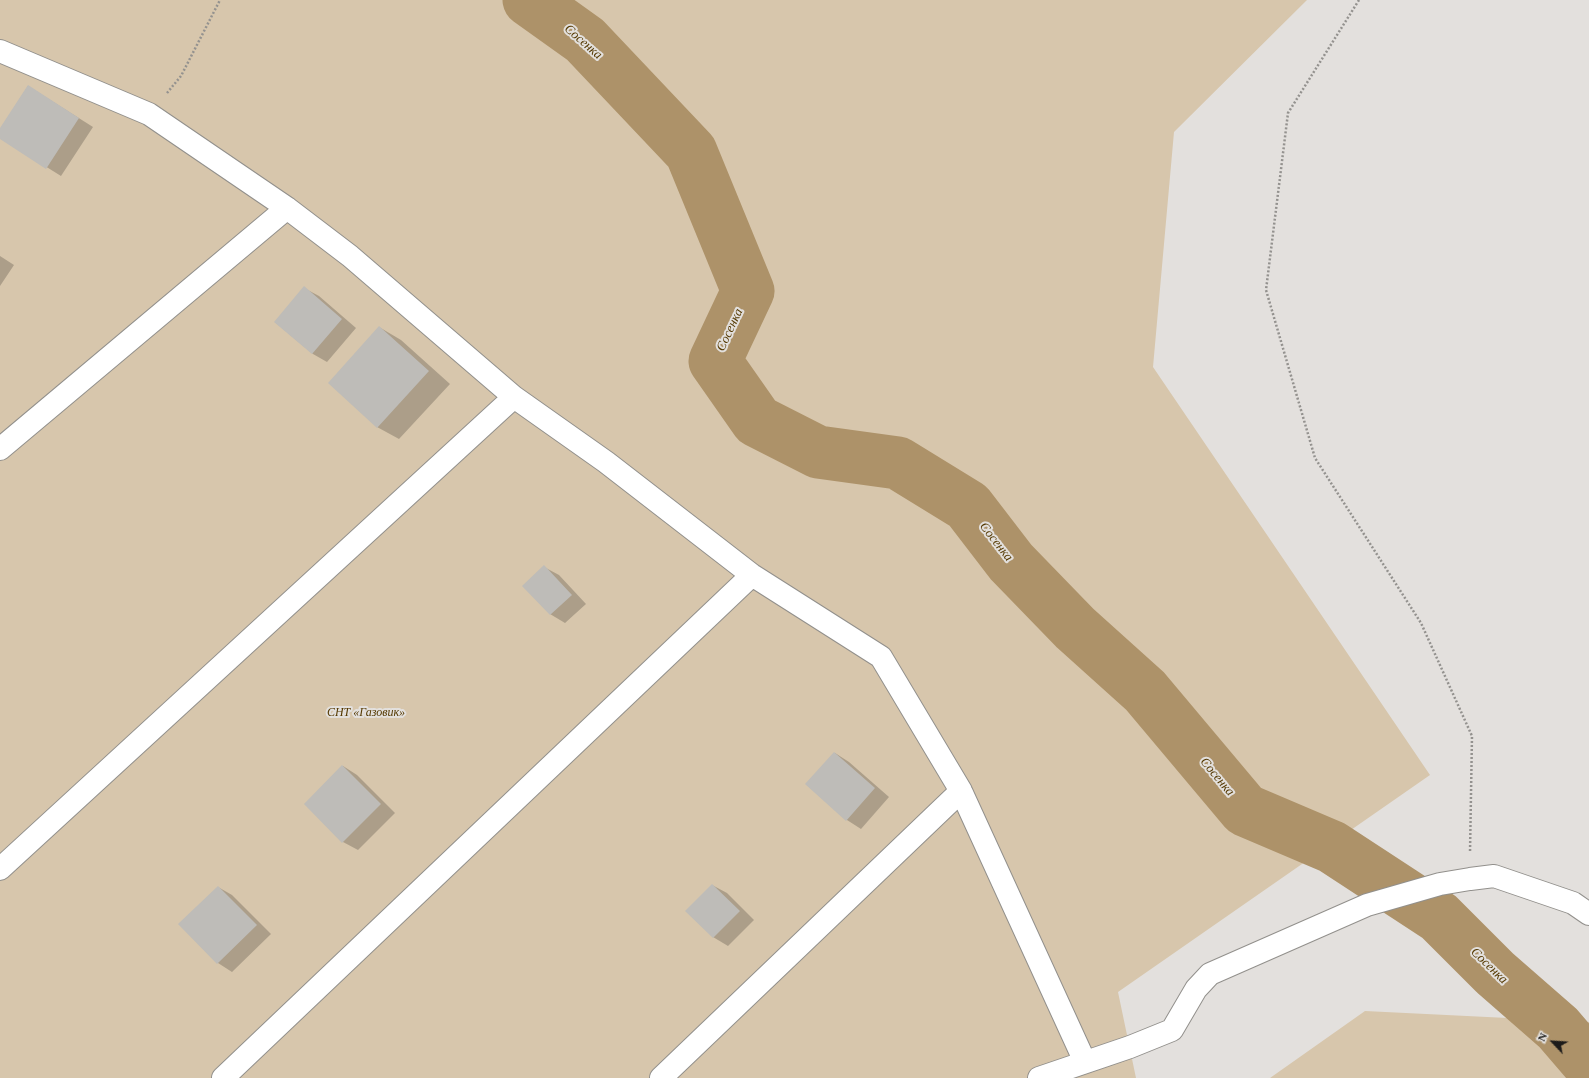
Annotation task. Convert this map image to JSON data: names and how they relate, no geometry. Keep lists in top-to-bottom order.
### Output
{
  "water": ["Сосенка"],
  "parks": ["СНТ «Газовик»"],
  "north": "top left"
}
